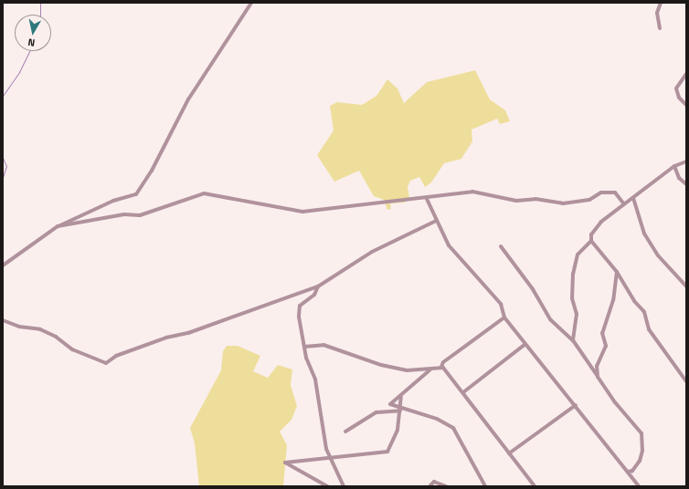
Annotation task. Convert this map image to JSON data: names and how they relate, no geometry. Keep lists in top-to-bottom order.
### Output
{
  "north": "bottom"
}
